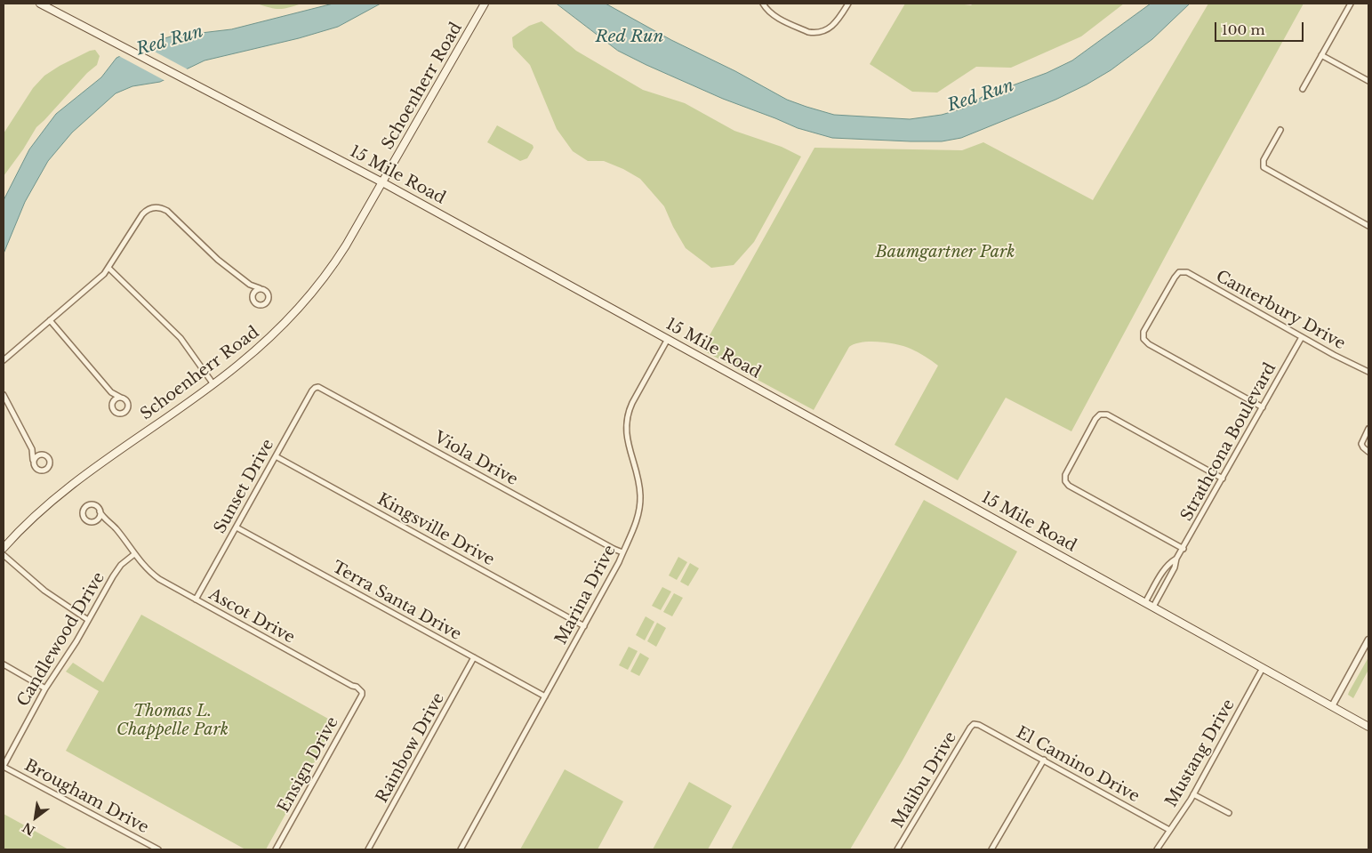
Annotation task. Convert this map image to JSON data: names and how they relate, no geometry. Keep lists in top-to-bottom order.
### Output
{
  "streets": {
    "main road": ["Schoenherr Road", "15 Mile Road"],
    "street": [
      "Canterbury Drive",
      "Strathcona Boulevard",
      "Viola Drive",
      "Sunset Drive",
      "Kingsville Drive",
      "Marina Drive",
      "Terra Santa Drive",
      "Ascot Drive",
      "Candlewood Drive",
      "Rainbow Drive",
      "Mustang Drive",
      "Ensign Drive",
      "El Camino Drive",
      "Malibu Drive",
      "Brougham Drive"
    ]
  },
  "crossings": [
    ["Schoenherr Road", "15 Mile Road"],
    ["15 Mile Road", "Strathcona Boulevard"],
    ["15 Mile Road", "Marina Drive"],
    ["15 Mile Road", "Mustang Drive"],
    ["Canterbury Drive", "Strathcona Boulevard"],
    ["Viola Drive", "Sunset Drive"],
    ["Viola Drive", "Marina Drive"],
    ["Sunset Drive", "Kingsville Drive"],
    ["Sunset Drive", "Terra Santa Drive"],
    ["Sunset Drive", "Ascot Drive"],
    ["Kingsville Drive", "Marina Drive"],
    ["Marina Drive", "Terra Santa Drive"],
    ["Terra Santa Drive", "Rainbow Drive"],
    ["Ascot Drive", "Candlewood Drive"],
    ["Ascot Drive", "Ensign Drive"],
    ["Candlewood Drive", "Brougham Drive"],
    ["Mustang Drive", "El Camino Drive"],
    ["El Camino Drive", "Malibu Drive"]
  ],
  "water": ["Red Run"],
  "parks": ["Baumgartner Park", "Thomas L. Chappelle Park"],
  "scale_bar": "100 m",
  "north": "bottom left"
}
